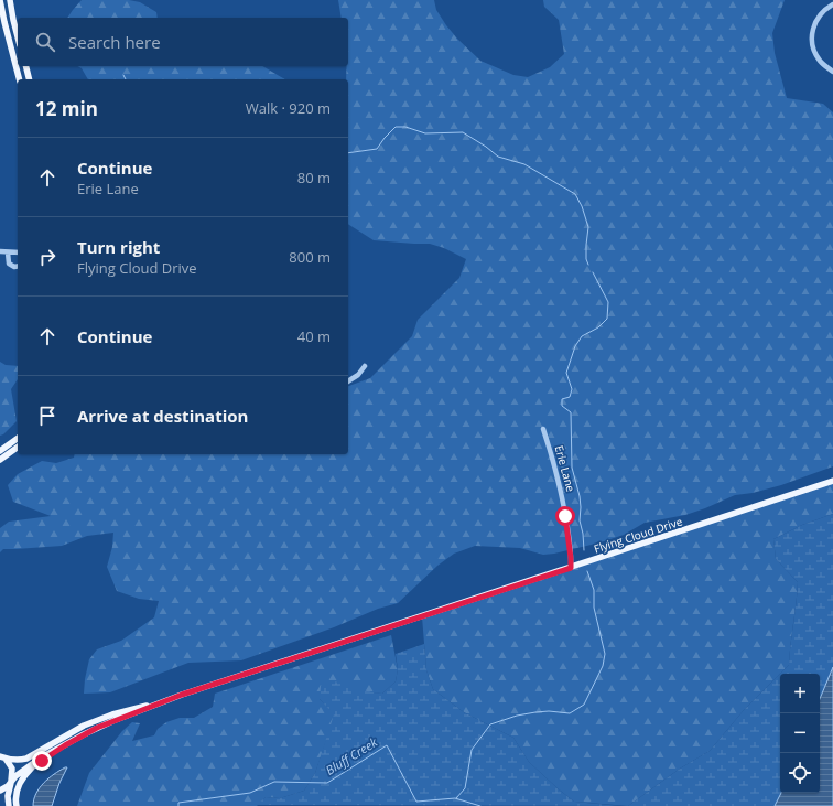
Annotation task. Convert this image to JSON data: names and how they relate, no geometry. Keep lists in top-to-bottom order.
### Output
{
  "streets": {
    "main road": ["Flying Cloud Drive"],
    "street": ["Erie Lane"]
  },
  "crossings": [
    ["Erie Lane", "Flying Cloud Drive"]
  ],
  "water": ["Bluff Creek"],
  "page": {
    "search": "Search here",
    "heading": ["12 min", "Walk · 920 m"],
    "list": [
      ["Continue", "Erie Lane", "80 m"],
      ["Turn right", "Flying Cloud Drive", "800 m"],
      ["Continue", "40 m"],
      "Arrive at destination"
    ],
    "map_buttons": ["+", "−"]
  }
}
